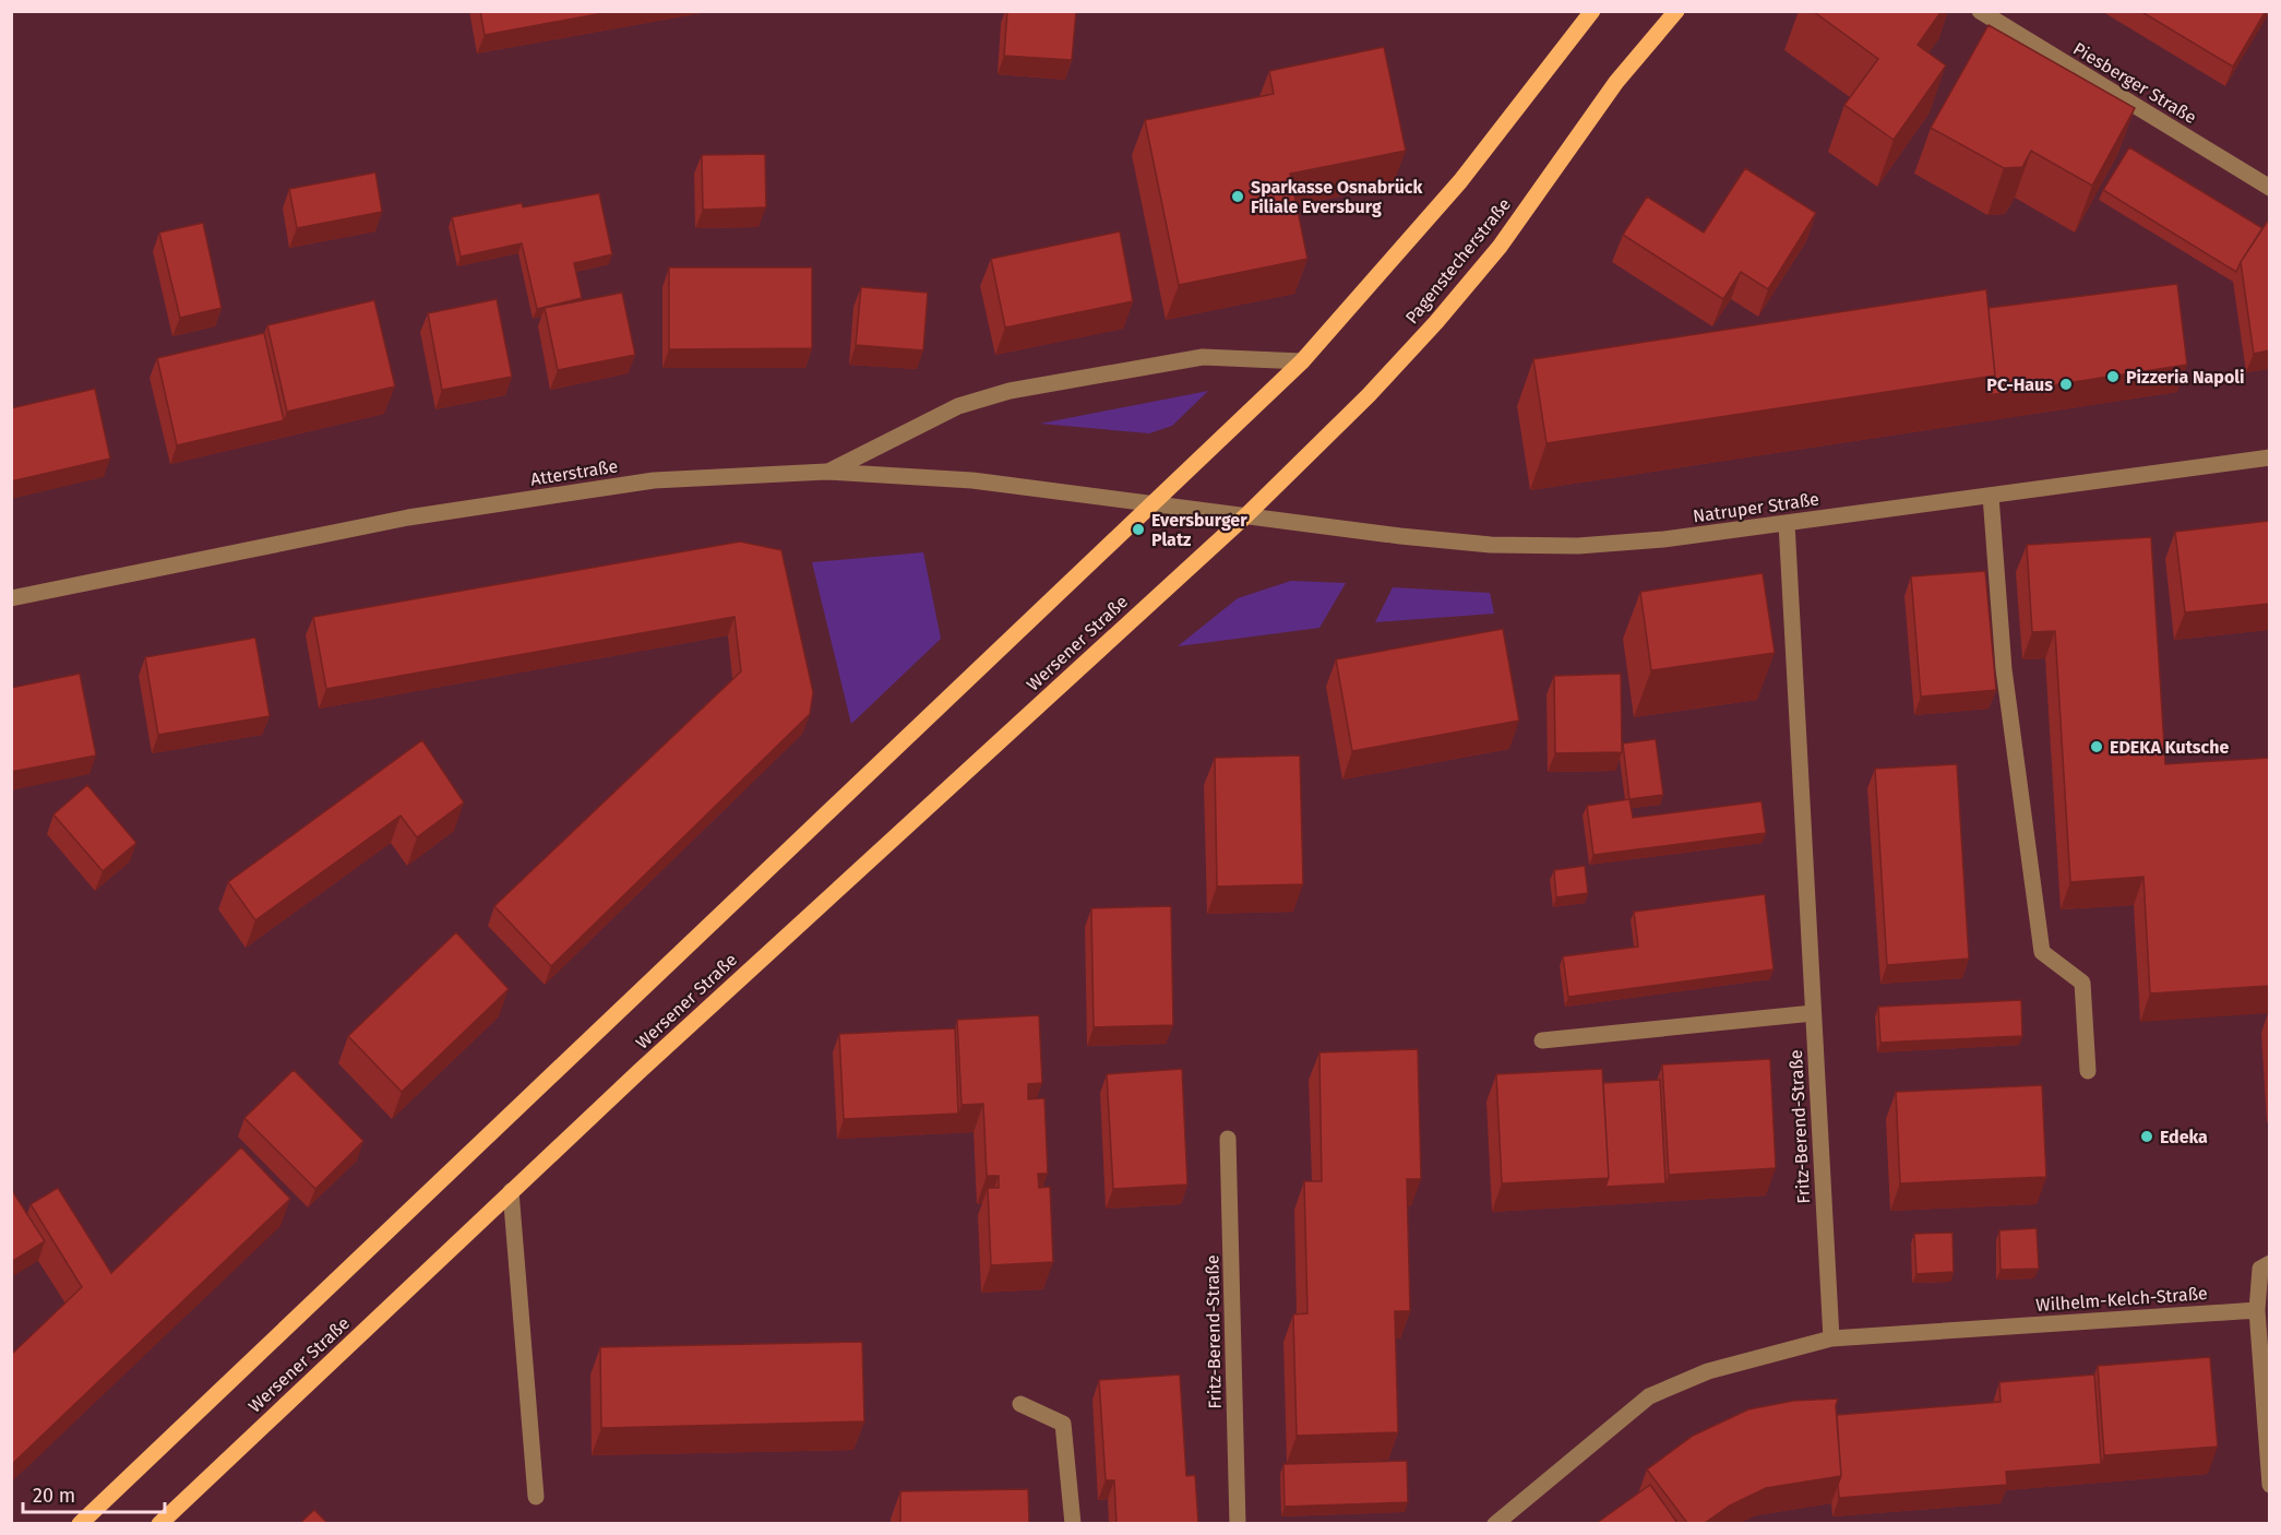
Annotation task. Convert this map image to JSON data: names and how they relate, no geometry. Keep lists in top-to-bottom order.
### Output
{
  "streets": {
    "main road": ["Pagenstecherstraße", "Wersener Straße"],
    "street": [
      "Piesberger Straße",
      "Atterstraße",
      "Natruper Straße",
      "Fritz-Berend-Straße",
      "Wilhelm-Kelch-Straße"
    ]
  },
  "crossings": [
    ["Pagenstecherstraße", "Natruper Straße"],
    ["Pagenstecherstraße", "Wersener Straße"],
    ["Atterstraße", "Wersener Straße"],
    ["Natruper Straße", "Wersener Straße"],
    ["Natruper Straße", "Fritz-Berend-Straße"],
    ["Fritz-Berend-Straße", "Wilhelm-Kelch-Straße"]
  ],
  "places": [
    "Sparkasse Osnabrück Filiale Eversburg",
    "Pizzeria Napoli",
    "PC-Haus",
    "Eversburger Platz",
    "EDEKA Kutsche",
    "Edeka"
  ],
  "scale_bar": "20 m"
}
